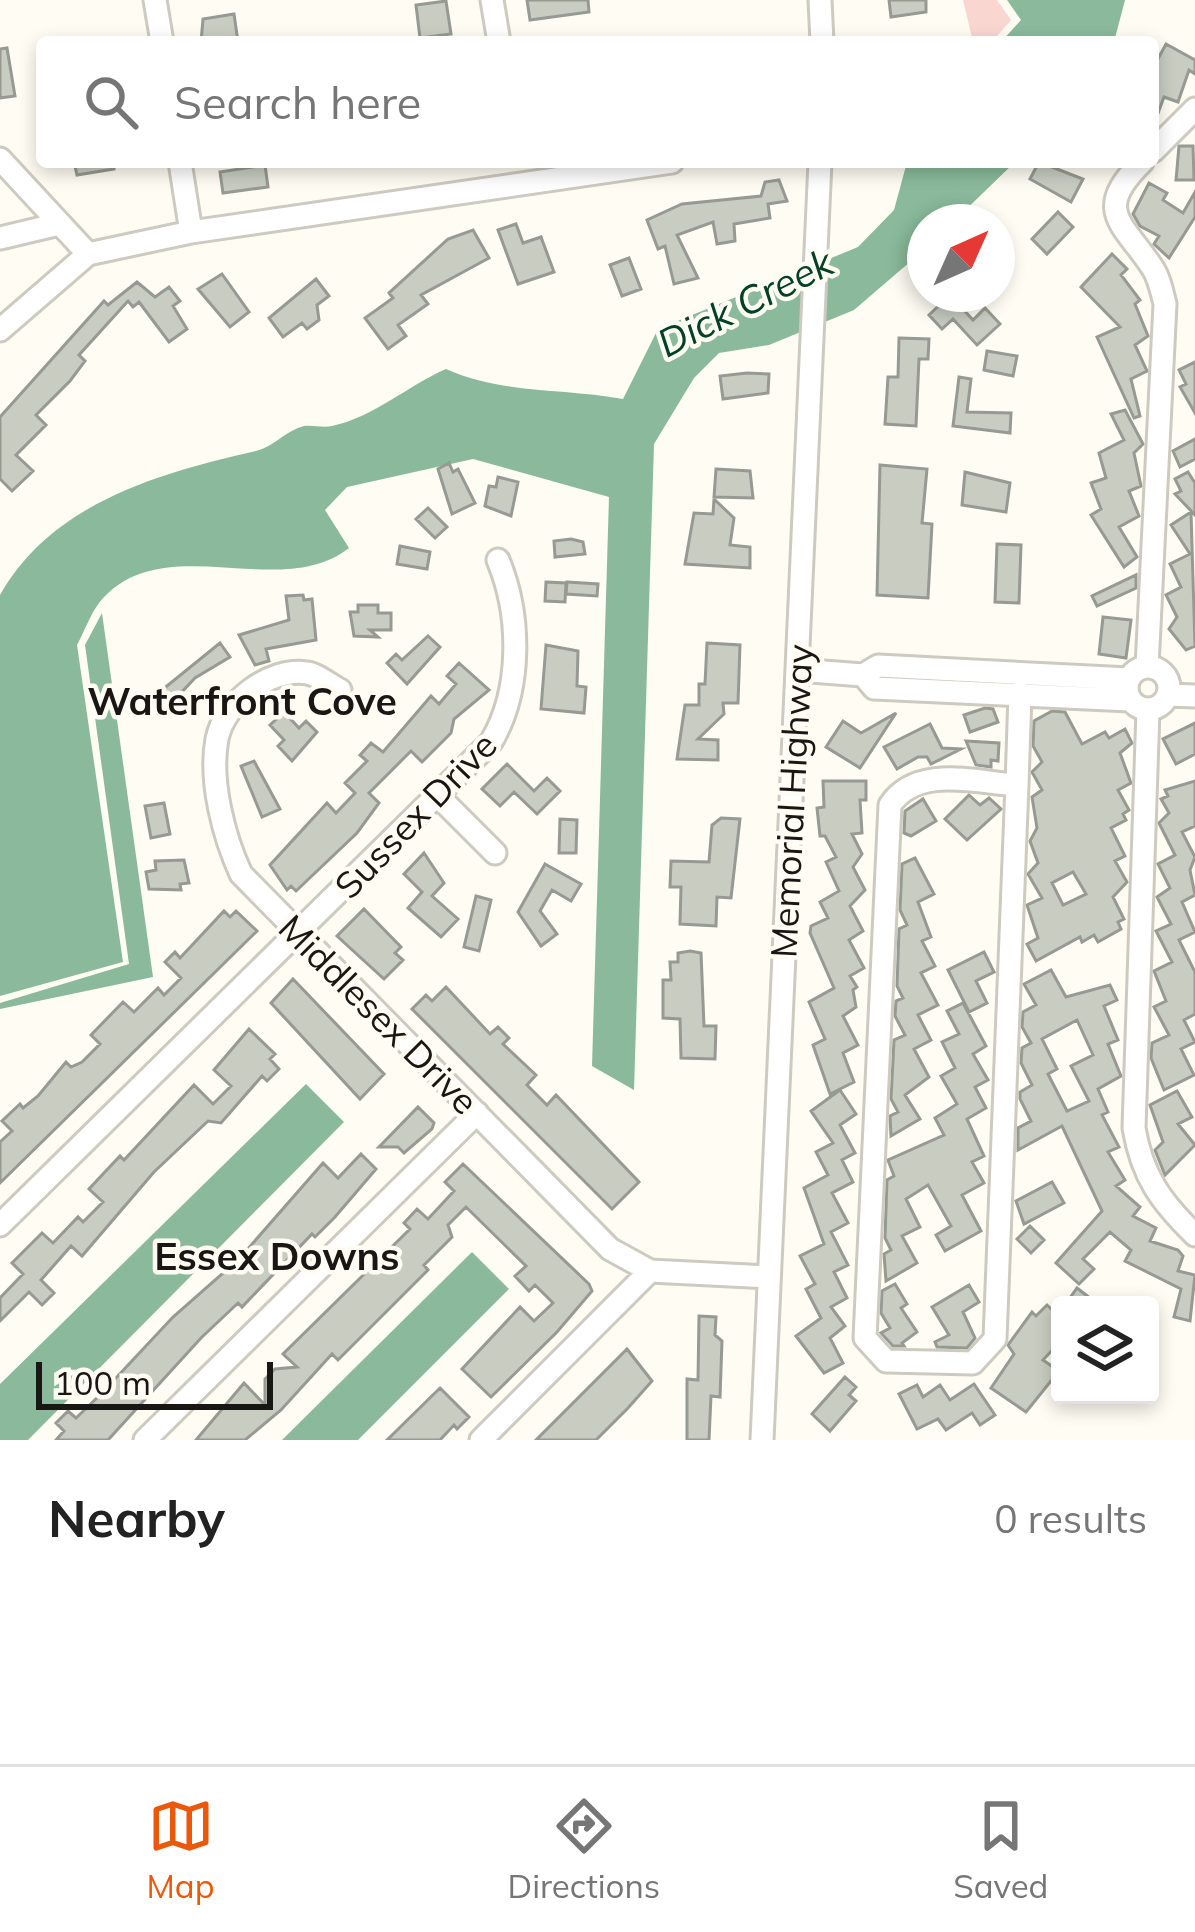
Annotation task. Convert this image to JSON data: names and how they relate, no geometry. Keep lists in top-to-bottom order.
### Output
{
  "streets": {
    "street": ["Memorial Highway", "Sussex Drive", "Middlesex Drive"]
  },
  "crossings": [
    ["Memorial Highway", "Middlesex Drive"],
    ["Sussex Drive", "Middlesex Drive"]
  ],
  "districts": ["Waterfront Cove", "Essex Downs"],
  "water": ["Dick Creek"],
  "scale_bar": "100 m",
  "north": "top right",
  "page": {
    "search": "Search here",
    "scale": "100 m",
    "heading": ["Nearby", "0 results"],
    "nav": ["Map", "Directions", "Saved"]
  }
}
